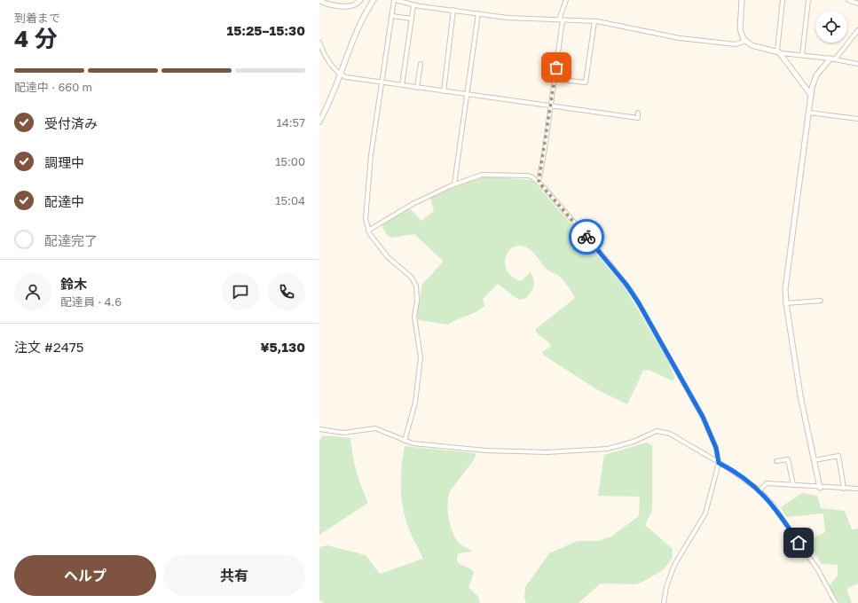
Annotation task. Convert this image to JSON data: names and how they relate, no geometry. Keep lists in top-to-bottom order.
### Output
{
  "page": {
    "heading": ["4 分", "到着まで", "15:25–15:30"],
    "panel": [
      "鈴木",
      "配達員 · 4.6",
      "注文 #2475",
      "¥5,130"
    ],
    "bar": "配達中 · 660 m",
    "list": [
      ["受付済み", "14:57"],
      ["調理中", "15:00"],
      ["配達中", "15:04"],
      "配達完了"
    ],
    "buttons": ["ヘルプ", "共有"]
  }
}
